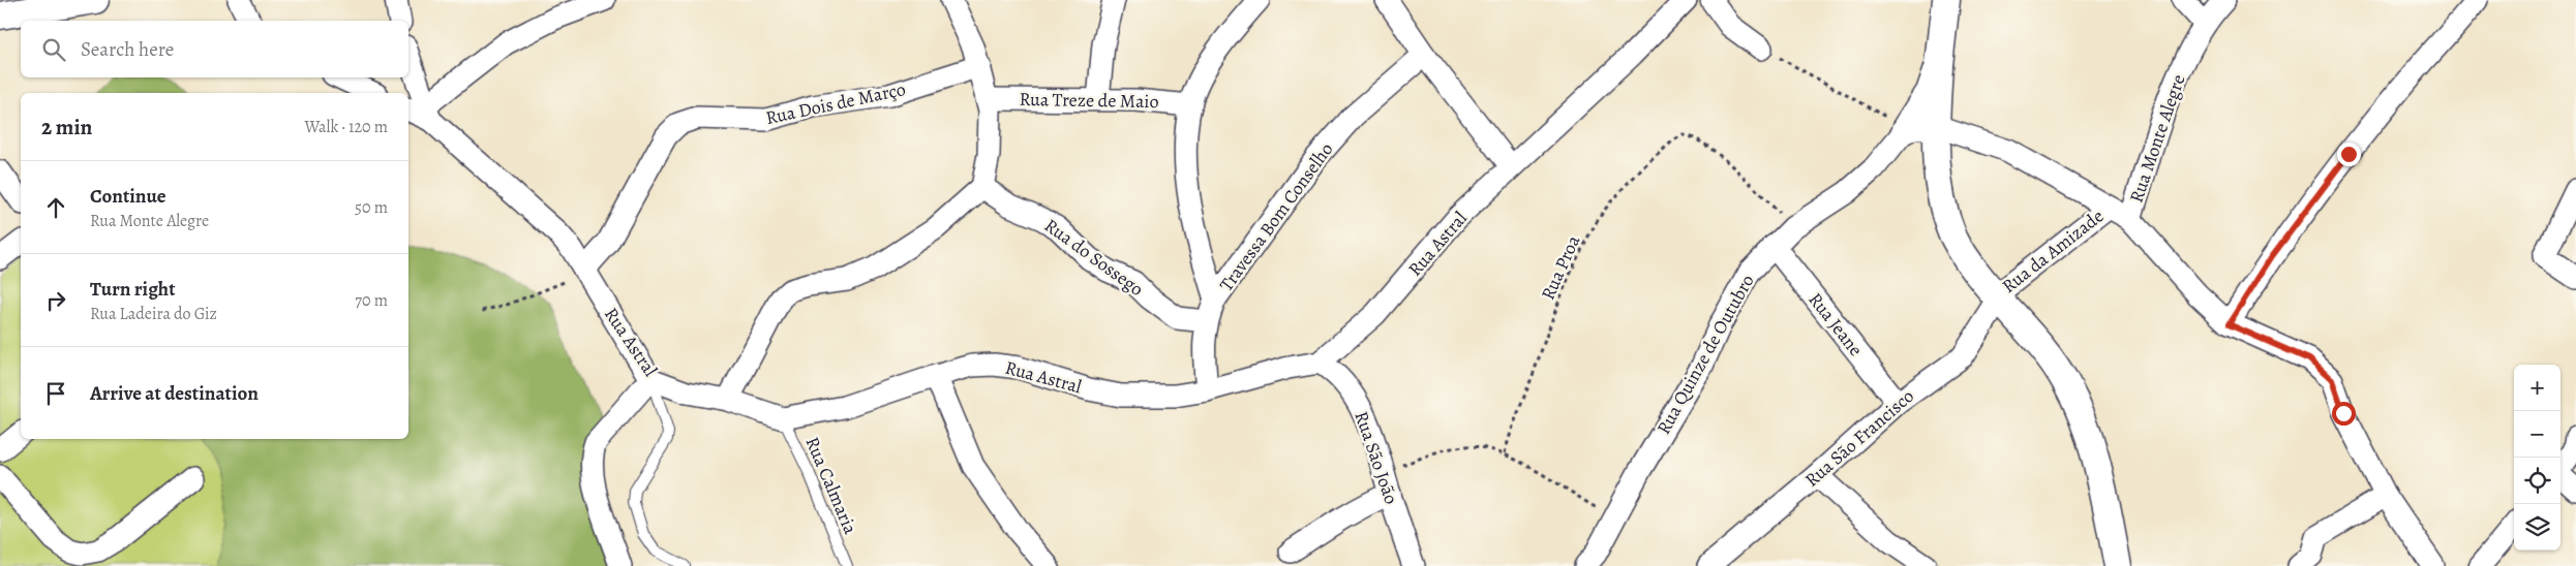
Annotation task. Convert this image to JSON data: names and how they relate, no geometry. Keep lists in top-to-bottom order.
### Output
{
  "streets": {
    "street": [
      "Rua Treze de Maio",
      "Rua Dois de Março",
      "Rua Monte Alegre",
      "Travessa Bom Conselho",
      "Rua Astral",
      "Rua da Amizade",
      "Rua do Sossego",
      "Rua Jeane",
      "Rua Quinze de Outubro",
      "Rua São Francisco",
      "Rua São João"
    ],
    "lane": ["Rua Calmaria"],
    "path": ["Rua Proa"]
  },
  "crossings": [
    ["Rua Dois de Março", "Rua Astral"],
    ["Travessa Bom Conselho", "Rua Astral"],
    ["Travessa Bom Conselho", "Rua do Sossego"],
    ["Rua Astral", "Rua São João"],
    ["Rua Astral", "Rua Calmaria"],
    ["Rua da Amizade", "Rua São Francisco"],
    ["Rua Proa", "Rua Quinze de Outubro"],
    ["Rua Jeane", "Rua Quinze de Outubro"],
    ["Rua Jeane", "Rua São Francisco"]
  ],
  "page": {
    "search": "Search here",
    "heading": ["2 min", "Walk · 120 m"],
    "list": [
      ["Continue", "Rua Monte Alegre", "50 m"],
      ["Turn right", "Rua Ladeira do Giz", "70 m"],
      "Arrive at destination"
    ],
    "map_buttons": ["+", "−"]
  }
}
